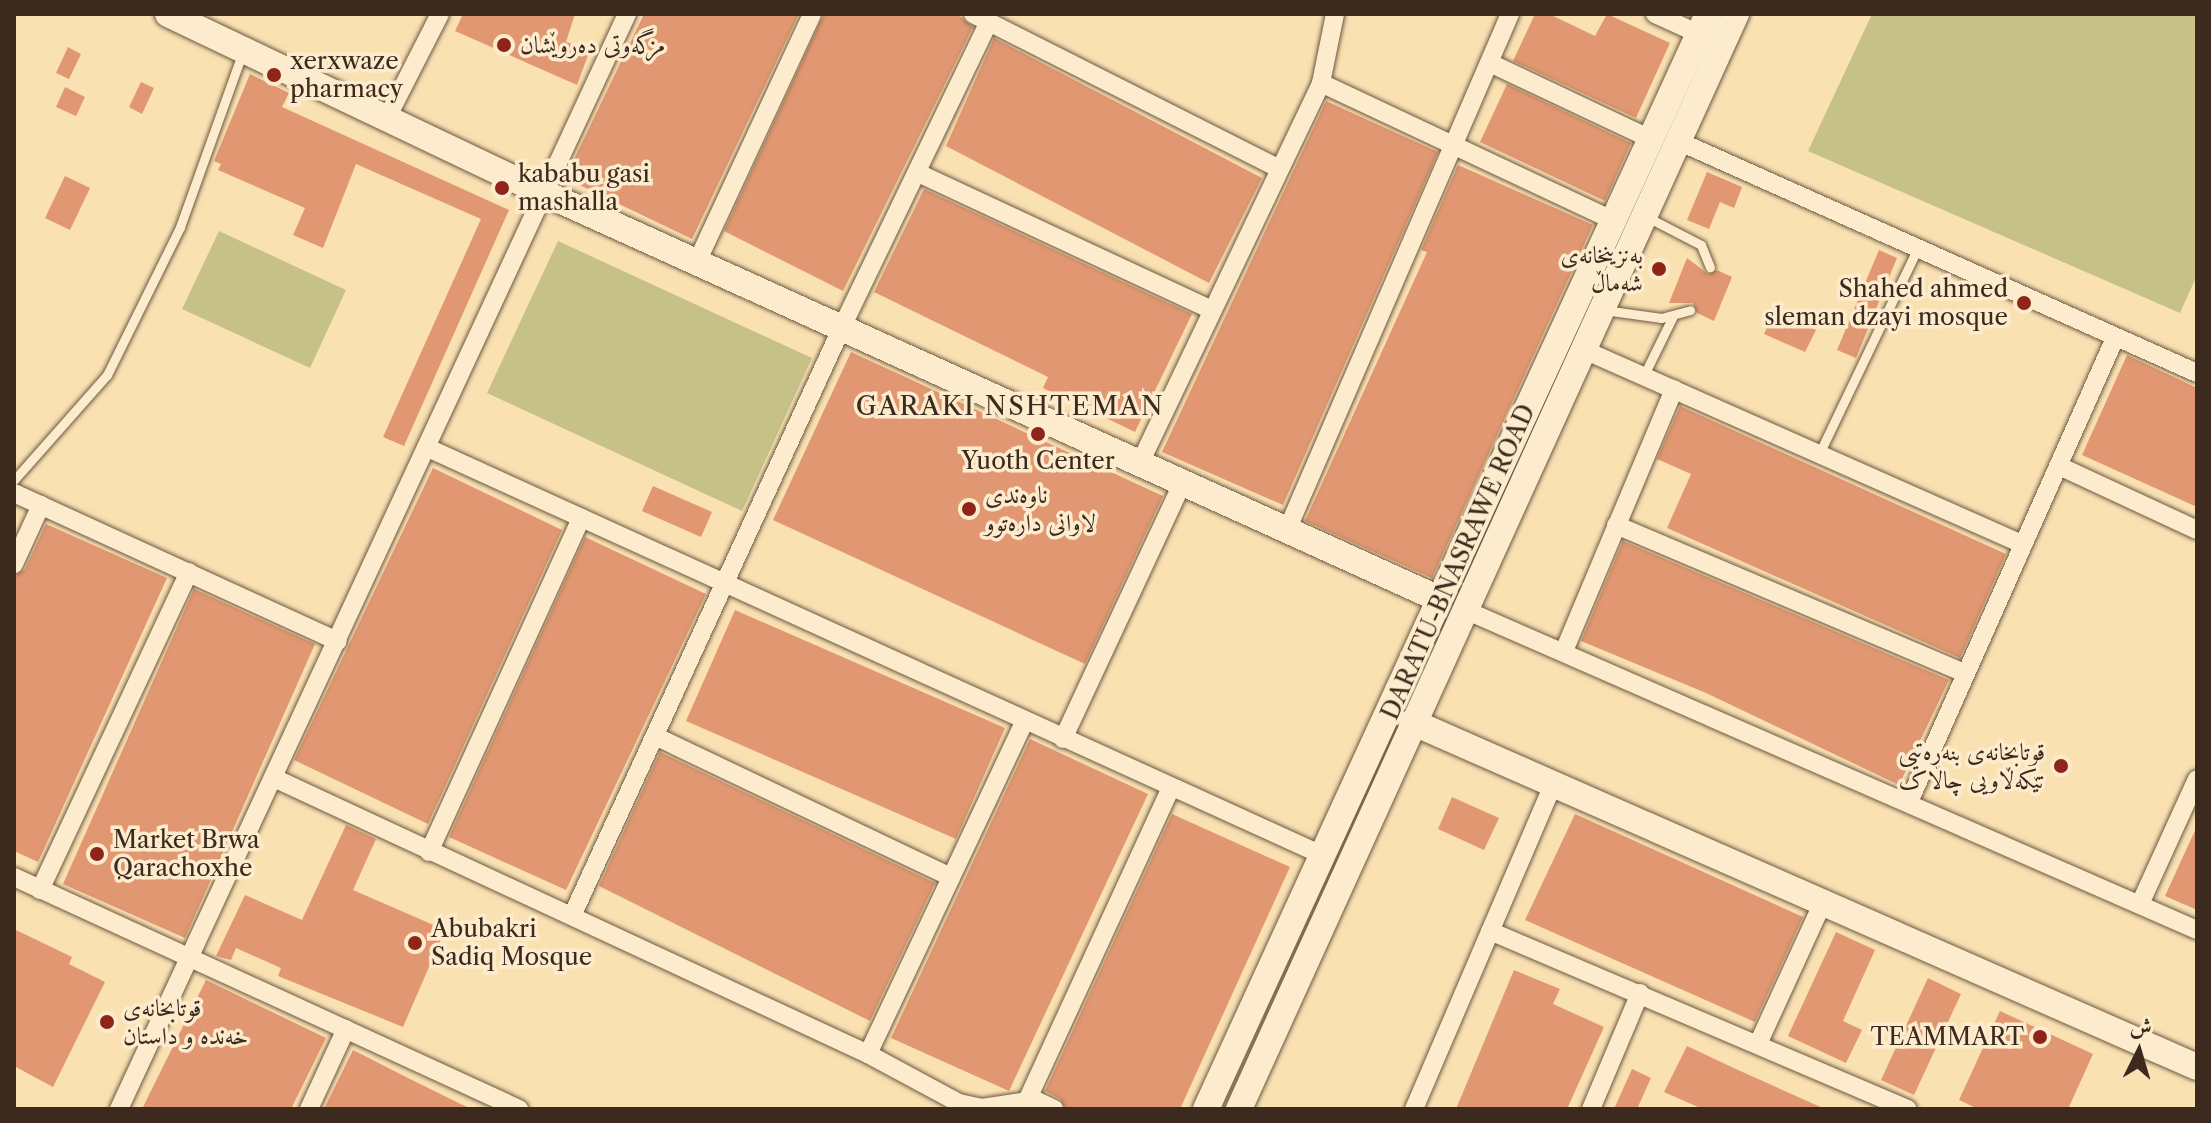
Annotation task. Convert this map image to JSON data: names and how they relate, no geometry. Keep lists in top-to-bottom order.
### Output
{
  "streets": {
    "street": ["DARATU-BNASRAWE ROAD"]
  },
  "districts": ["GARAKI NSHTEMAN"],
  "places": [
    "مزگەوتی دەروێشان",
    "xerxwaze pharmacy",
    "kababu gasi mashalla",
    "بەنزینخانەی شەماڵ",
    "Shahed ahmed sleman dzayi mosque",
    "Yuoth Center",
    "ناوەندی لاوانی دارەتوو",
    "قوتابخانەی بنەڕەتیی تێکەڵاویی چالاک",
    "Market Brwa Qarachoxhe",
    "Abubakri Sadiq Mosque",
    "قوتابخانەی خەندە و داستان",
    "TEAMMART"
  ],
  "north": "top"
}
